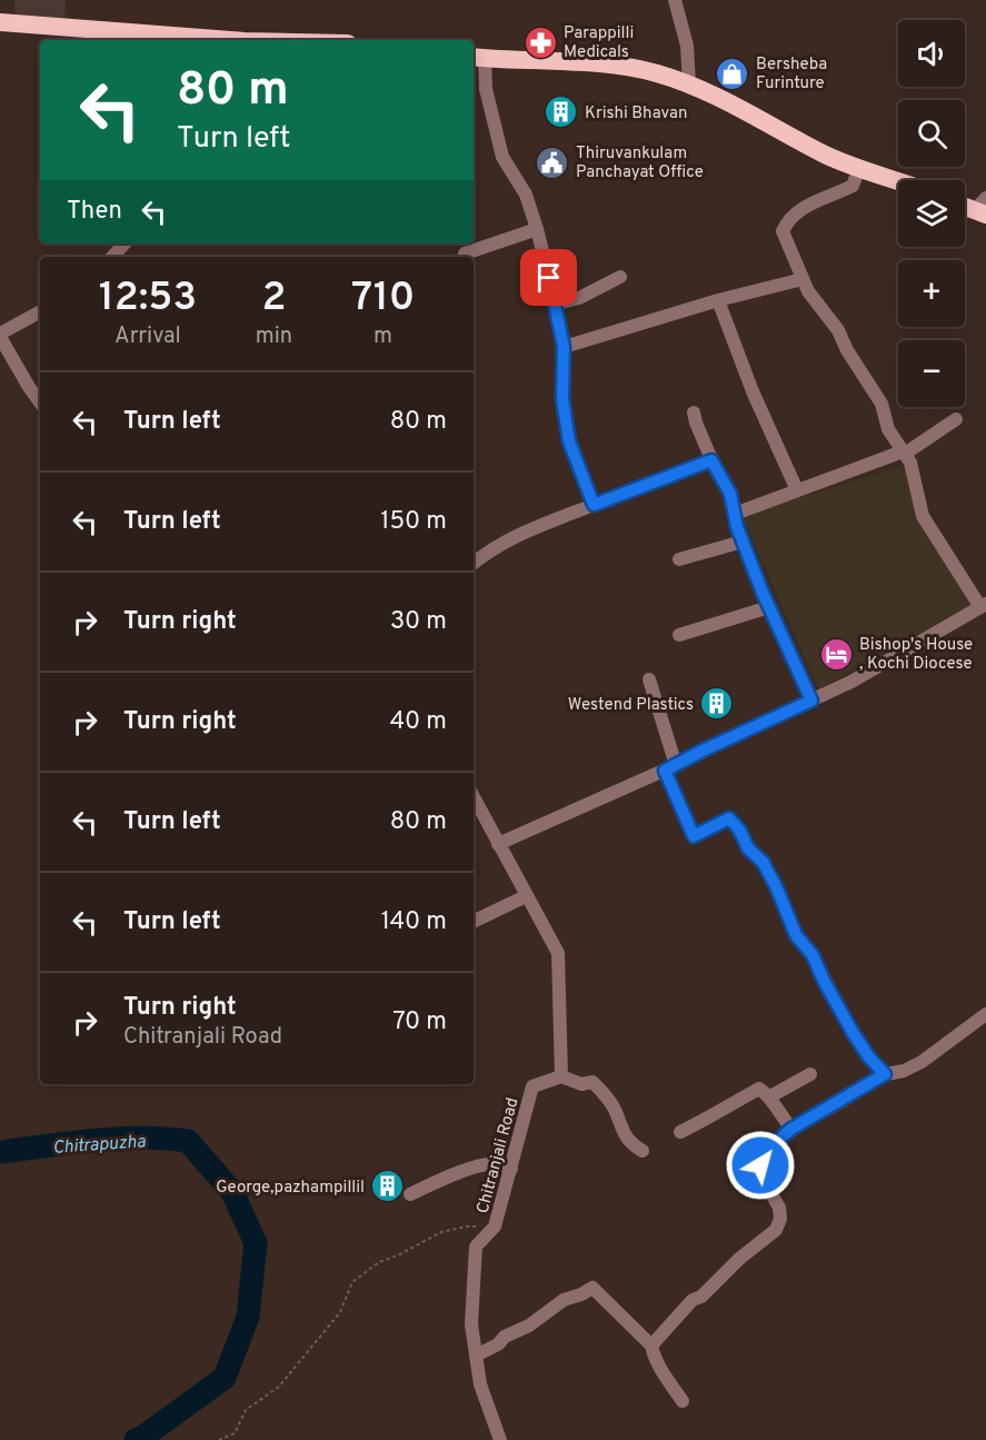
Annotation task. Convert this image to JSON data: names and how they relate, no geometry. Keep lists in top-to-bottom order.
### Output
{
  "streets": {
    "street": ["Chitranjali Road"]
  },
  "water": ["Chitrapuzha"],
  "places": {
    "pharmacy": ["Parappilli Medicals"],
    "shop": ["Bersheba Furinture"],
    "building": ["Krishi Bhavan", "Westend Plastics", "George,pazhampillil"],
    "public building": ["Thiruvankulam Panchayat Office"],
    "hotel": ["Bishop's House , Kochi Diocese"]
  },
  "page": {
    "map_buttons": ["+", "−"],
    "turn": ["80 m", "Turn left"],
    "then": "Then",
    "eta": [
      "12:53",
      "Arrival",
      "2",
      "min",
      "710",
      "m"
    ],
    "list": [
      {
        "name": "Turn left",
        "value": "80 m"
      },
      {
        "name": "Turn left",
        "value": "150 m"
      },
      {
        "name": "Turn right",
        "value": "30 m"
      },
      {
        "name": "Turn right",
        "value": "40 m"
      },
      {
        "name": "Turn left",
        "value": "80 m"
      },
      {
        "name": "Turn left",
        "value": "140 m"
      },
      {
        "name": "Turn right",
        "note": "Chitranjali Road",
        "value": "70 m"
      }
    ]
  }
}
